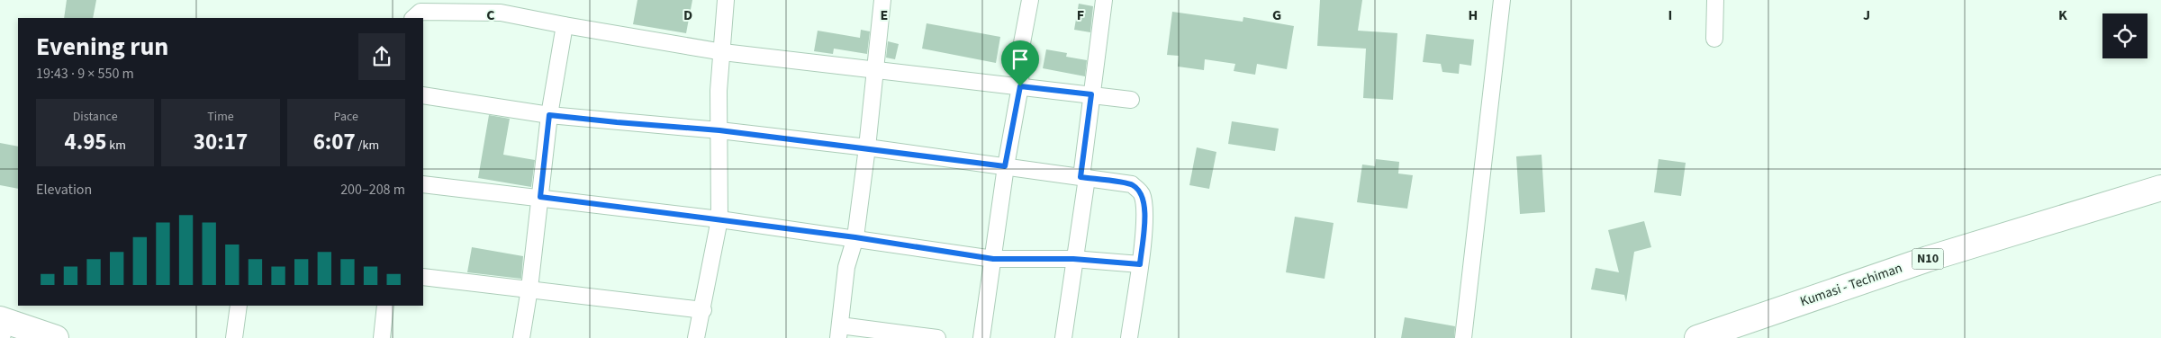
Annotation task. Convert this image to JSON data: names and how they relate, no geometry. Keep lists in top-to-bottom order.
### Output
{
  "streets": {
    "highway": ["N10", "Kumasi - Techiman"]
  },
  "page": {
    "heading": ["Evening run", "19:43 · 9 × 550 m"],
    "stats": [
      ["Distance", "4.95 km"],
      ["Time", "30:17"],
      ["Pace", "6:07 /km"]
    ],
    "chart": ["Elevation", "200–208 m"]
  },
  "grid": {
    "columns": [
      "C",
      "D",
      "E",
      "F",
      "G",
      "H",
      "I",
      "J",
      "K"
    ]
  }
}
